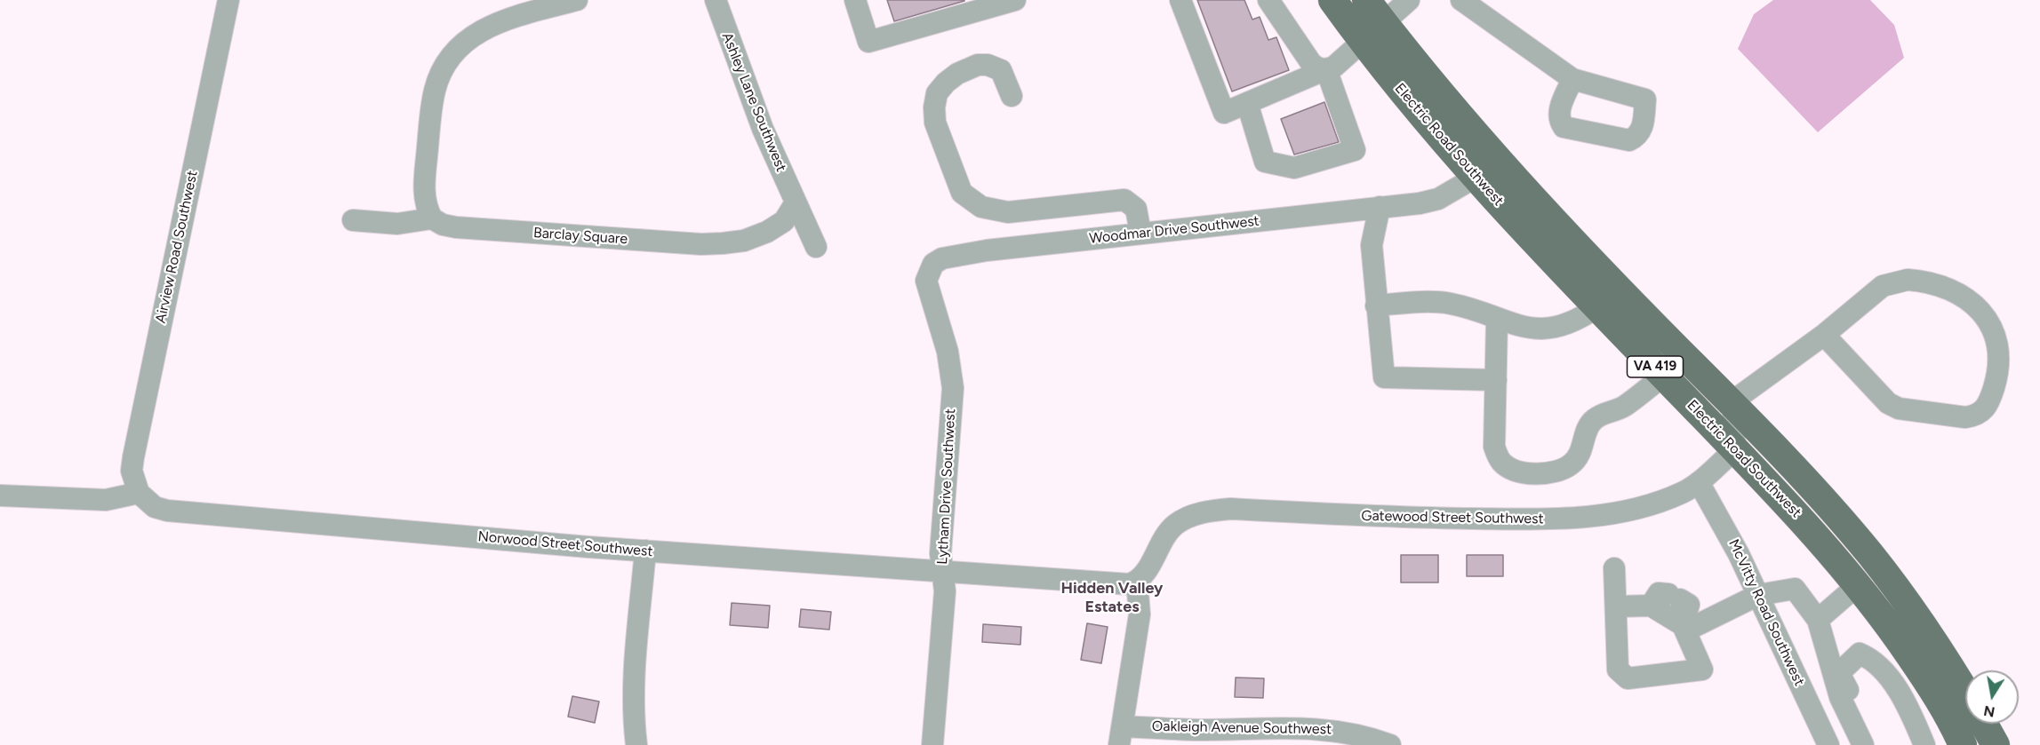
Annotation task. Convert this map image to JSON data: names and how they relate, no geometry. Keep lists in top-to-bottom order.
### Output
{
  "streets": {
    "main road": ["Electric Road Southwest", "VA 419"],
    "street": [
      "Ashley Lane Southwest",
      "Woodmar Drive Southwest",
      "Barclay Square",
      "Airview Road Southwest",
      "Lytham Drive Southwest",
      "Gatewood Street Southwest",
      "Norwood Street Southwest",
      "McVitty Road Southwest",
      "Oakleigh Avenue Southwest"
    ]
  },
  "crossings": [
    ["Ashley Lane Southwest", "Barclay Square"],
    ["Electric Road Southwest", "Woodmar Drive Southwest"],
    ["Electric Road Southwest", "Gatewood Street Southwest"],
    ["Woodmar Drive Southwest", "Lytham Drive Southwest"],
    ["Airview Road Southwest", "Norwood Street Southwest"],
    ["Lytham Drive Southwest", "Norwood Street Southwest"],
    ["Gatewood Street Southwest", "Norwood Street Southwest"],
    ["Gatewood Street Southwest", "McVitty Road Southwest"]
  ],
  "districts": ["Hidden Valley Estates"],
  "north": "bottom"
}
